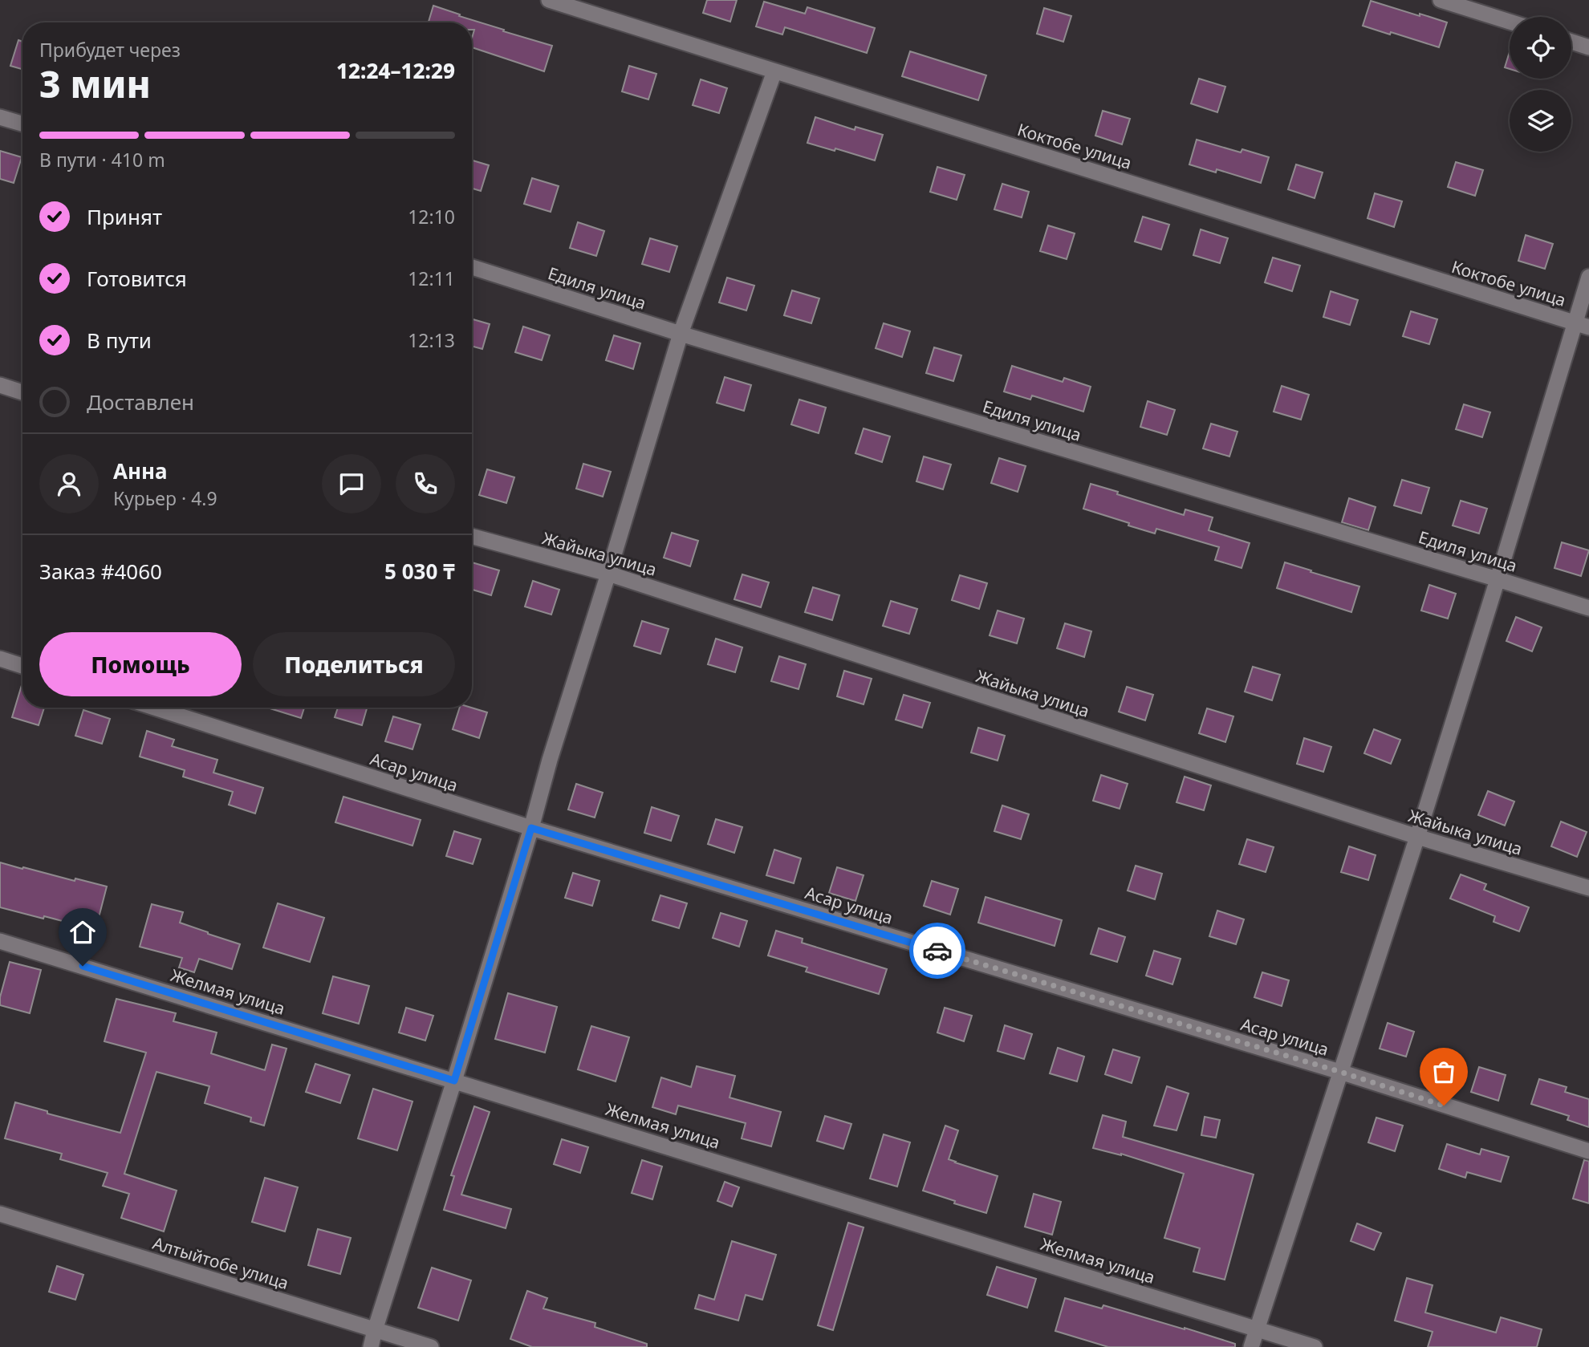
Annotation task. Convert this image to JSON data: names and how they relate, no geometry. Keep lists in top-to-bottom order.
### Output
{
  "streets": {
    "street": [
      "Коктобе улица",
      "Едиля улица",
      "Жайыка улица",
      "Асар улица",
      "Желмая улица",
      "Алтыйтобе улица"
    ]
  },
  "page": {
    "heading": ["3 мин", "Прибудет через", "12:24–12:29"],
    "panel": [
      "Анна",
      "Курьер · 4.9",
      "Заказ #4060",
      "5 030 ₸"
    ],
    "bar": "В пути · 410 m",
    "list": [
      ["Принят", "12:10"],
      ["Готовится", "12:11"],
      ["В пути", "12:13"],
      "Доставлен"
    ],
    "buttons": ["Помощь", "Поделиться"]
  }
}
